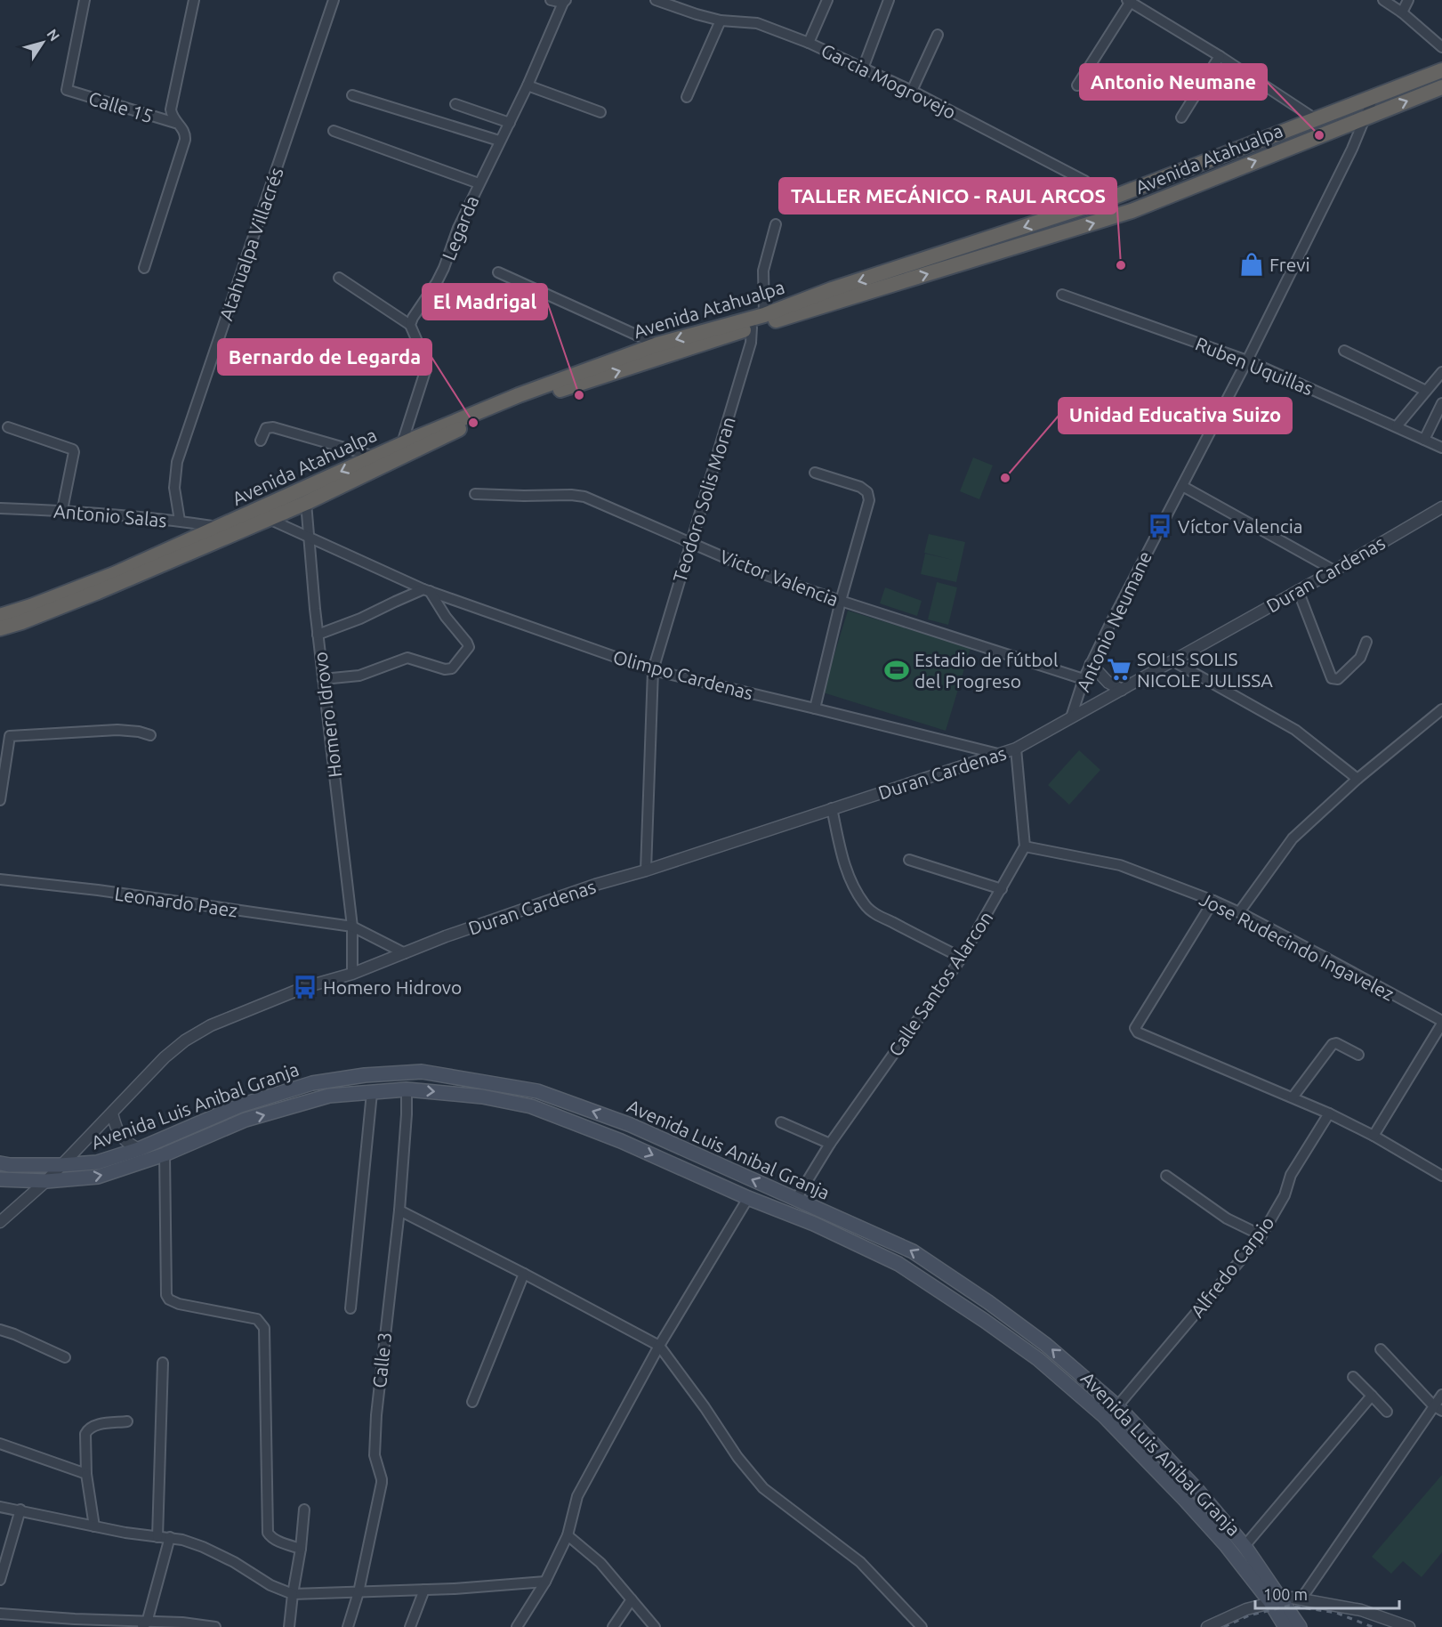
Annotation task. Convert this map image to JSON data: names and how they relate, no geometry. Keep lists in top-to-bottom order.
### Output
{
  "streets": {
    "highway": ["Avenida Atahualpa"],
    "main road": ["Avenida Luis Anibal Granja"],
    "street": [
      "Garcia Mogrovejo",
      "Calle 15",
      "Legarda",
      "Atahualpa Villacrés",
      "Ruben Uquillas",
      "Teodoro Solis Moran",
      "Antonio Salas",
      "Duran Cardenas",
      "Victor Valencia",
      "Antonio Neumane",
      "Olimpo Cardenas",
      "Homero Idrovo",
      "Leonardo Paez",
      "Jose Rudecindo Ingavelez",
      "Calle Santos Alarcon",
      "Alfredo Carpio",
      "Calle 3"
    ]
  },
  "crossings": [
    ["Garcia Mogrovejo", "Avenida Atahualpa"],
    ["Avenida Atahualpa", "Teodoro Solis Moran"],
    ["Avenida Atahualpa", "Antonio Salas"],
    ["Avenida Atahualpa", "Antonio Neumane"],
    ["Avenida Atahualpa", "Olimpo Cardenas"],
    ["Avenida Atahualpa", "Homero Idrovo"],
    ["Atahualpa Villacrés", "Antonio Salas"],
    ["Ruben Uquillas", "Antonio Neumane"],
    ["Teodoro Solis Moran", "Duran Cardenas"],
    ["Teodoro Solis Moran", "Victor Valencia"],
    ["Teodoro Solis Moran", "Olimpo Cardenas"],
    ["Duran Cardenas", "Antonio Neumane"],
    ["Duran Cardenas", "Olimpo Cardenas"],
    ["Duran Cardenas", "Homero Idrovo"],
    ["Duran Cardenas", "Avenida Luis Anibal Granja"],
    ["Victor Valencia", "Antonio Neumane"],
    ["Olimpo Cardenas", "Homero Idrovo"],
    ["Homero Idrovo", "Leonardo Paez"],
    ["Jose Rudecindo Ingavelez", "Calle Santos Alarcon"],
    ["Calle Santos Alarcon", "Avenida Luis Anibal Granja"],
    ["Avenida Luis Anibal Granja", "Alfredo Carpio"],
    ["Avenida Luis Anibal Granja", "Calle 3"]
  ],
  "places": {
    "other": [
      "Antonio Neumane",
      "TALLER MECÁNICO - RAUL ARCOS",
      "El Madrigal",
      "Bernardo de Legarda",
      "Unidad Educativa Suizo"
    ],
    "shop": ["Frevi"],
    "bus stop": ["Víctor Valencia", "Homero Hidrovo"],
    "supermarket": ["SOLIS SOLIS NICOLE JULISSA"],
    "sports": ["Estadio de fútbol del Progreso"]
  },
  "scale_bar": "100 m",
  "north": "top right"
}
